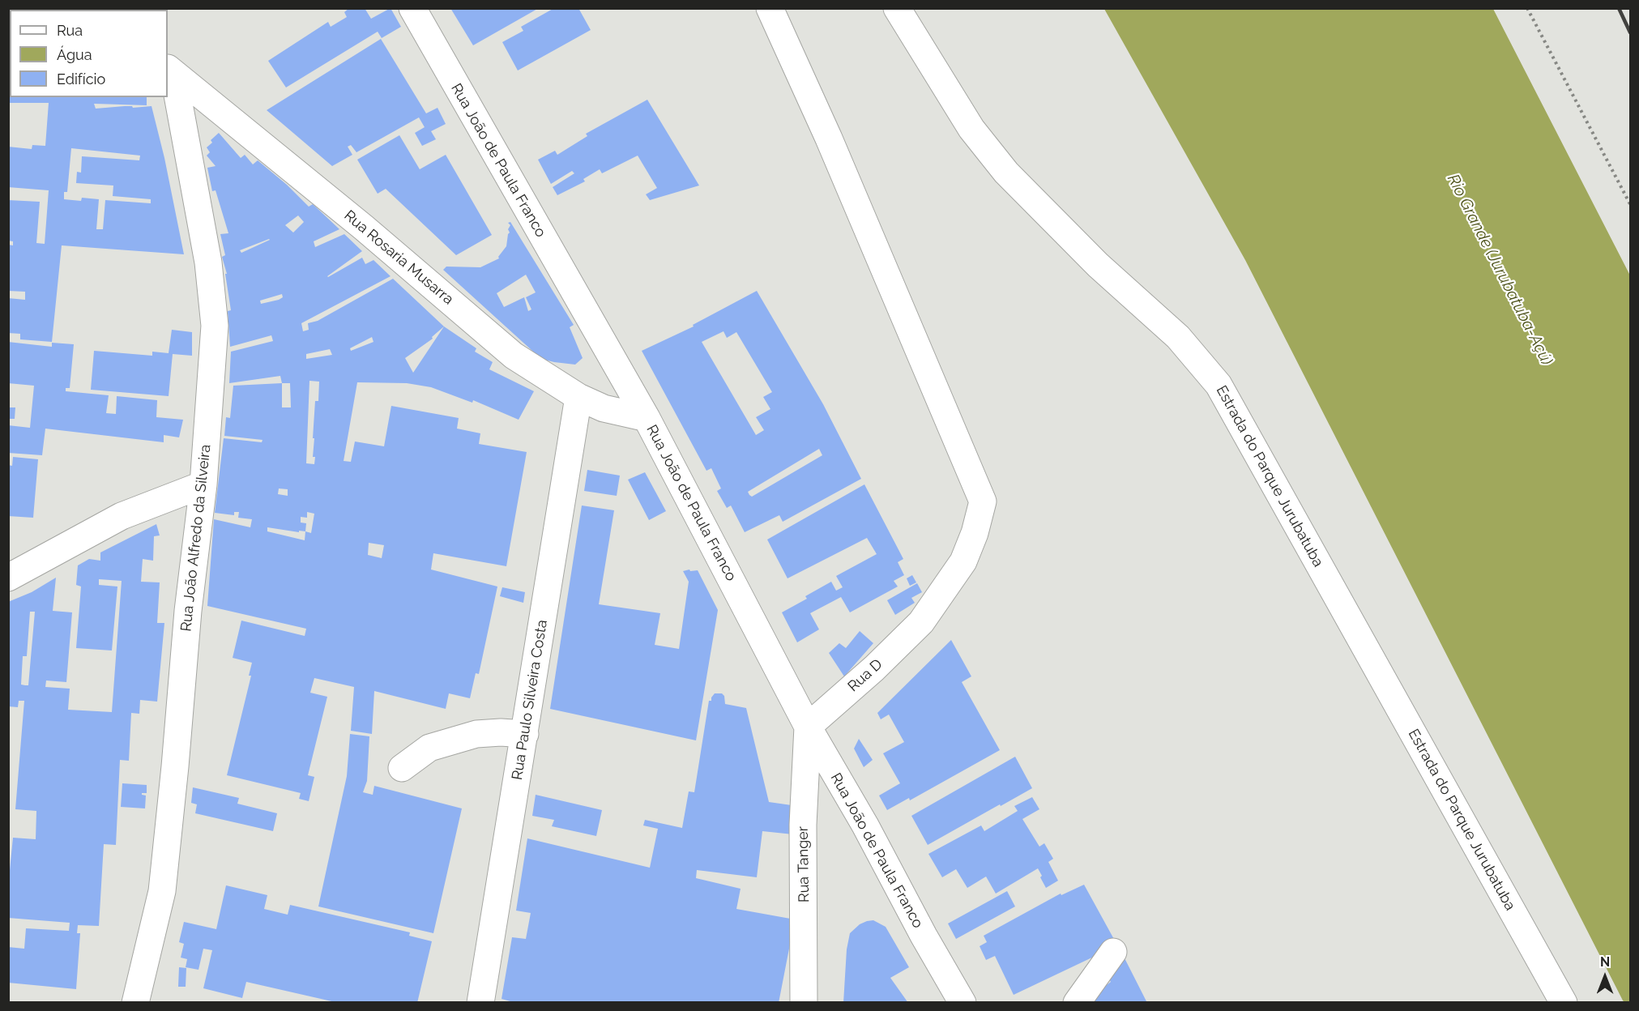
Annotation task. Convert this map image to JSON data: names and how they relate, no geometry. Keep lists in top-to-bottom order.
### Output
{
  "streets": {
    "street": [
      "Rua João de Paula Franco",
      "Rua Rosaria Musarra",
      "Estrada do Parque Jurubatuba",
      "Rua João Alfredo da Silveira",
      "Rua D",
      "Rua Paulo Silveira Costa",
      "Rua Tanger"
    ]
  },
  "crossings": [
    ["Rua João de Paula Franco", "Rua Rosaria Musarra"],
    ["Rua João de Paula Franco", "Rua D"],
    ["Rua João de Paula Franco", "Rua Tanger"],
    ["Rua Rosaria Musarra", "Rua João Alfredo da Silveira"],
    ["Rua Rosaria Musarra", "Rua Paulo Silveira Costa"],
    ["Rua D", "Rua Tanger"]
  ],
  "water": ["Rio Grande (Jurubatuba-Açú)"],
  "legend": ["Rua", "Água", "Edifício"],
  "north": "top"
}
